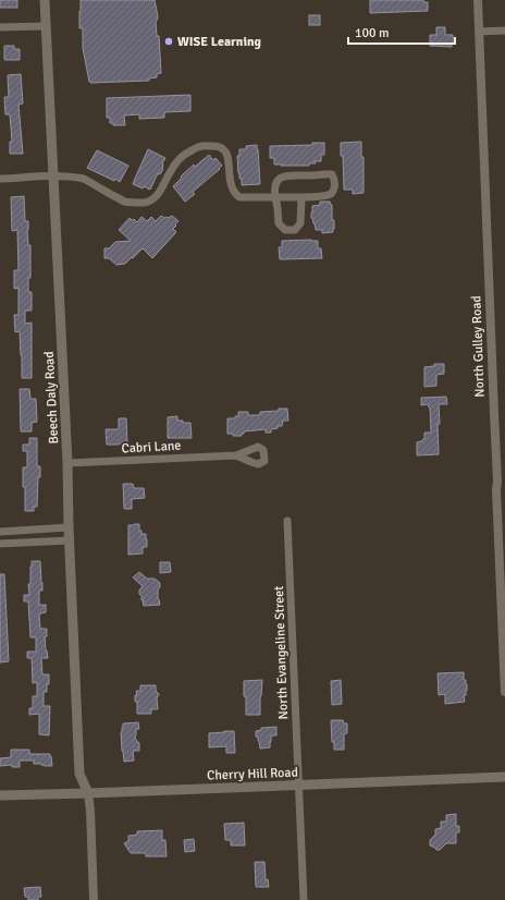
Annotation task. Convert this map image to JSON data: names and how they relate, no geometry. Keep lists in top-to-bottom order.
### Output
{
  "streets": {
    "main road": ["Beech Daly Road", "Cherry Hill Road"],
    "street": ["North Gulley Road", "Cabri Lane", "North Evangeline Street"]
  },
  "crossings": [
    ["Beech Daly Road", "Cabri Lane"],
    ["Beech Daly Road", "Cherry Hill Road"],
    ["North Evangeline Street", "Cherry Hill Road"]
  ],
  "places": ["WISE Learning"],
  "scale_bar": "100 m"
}
